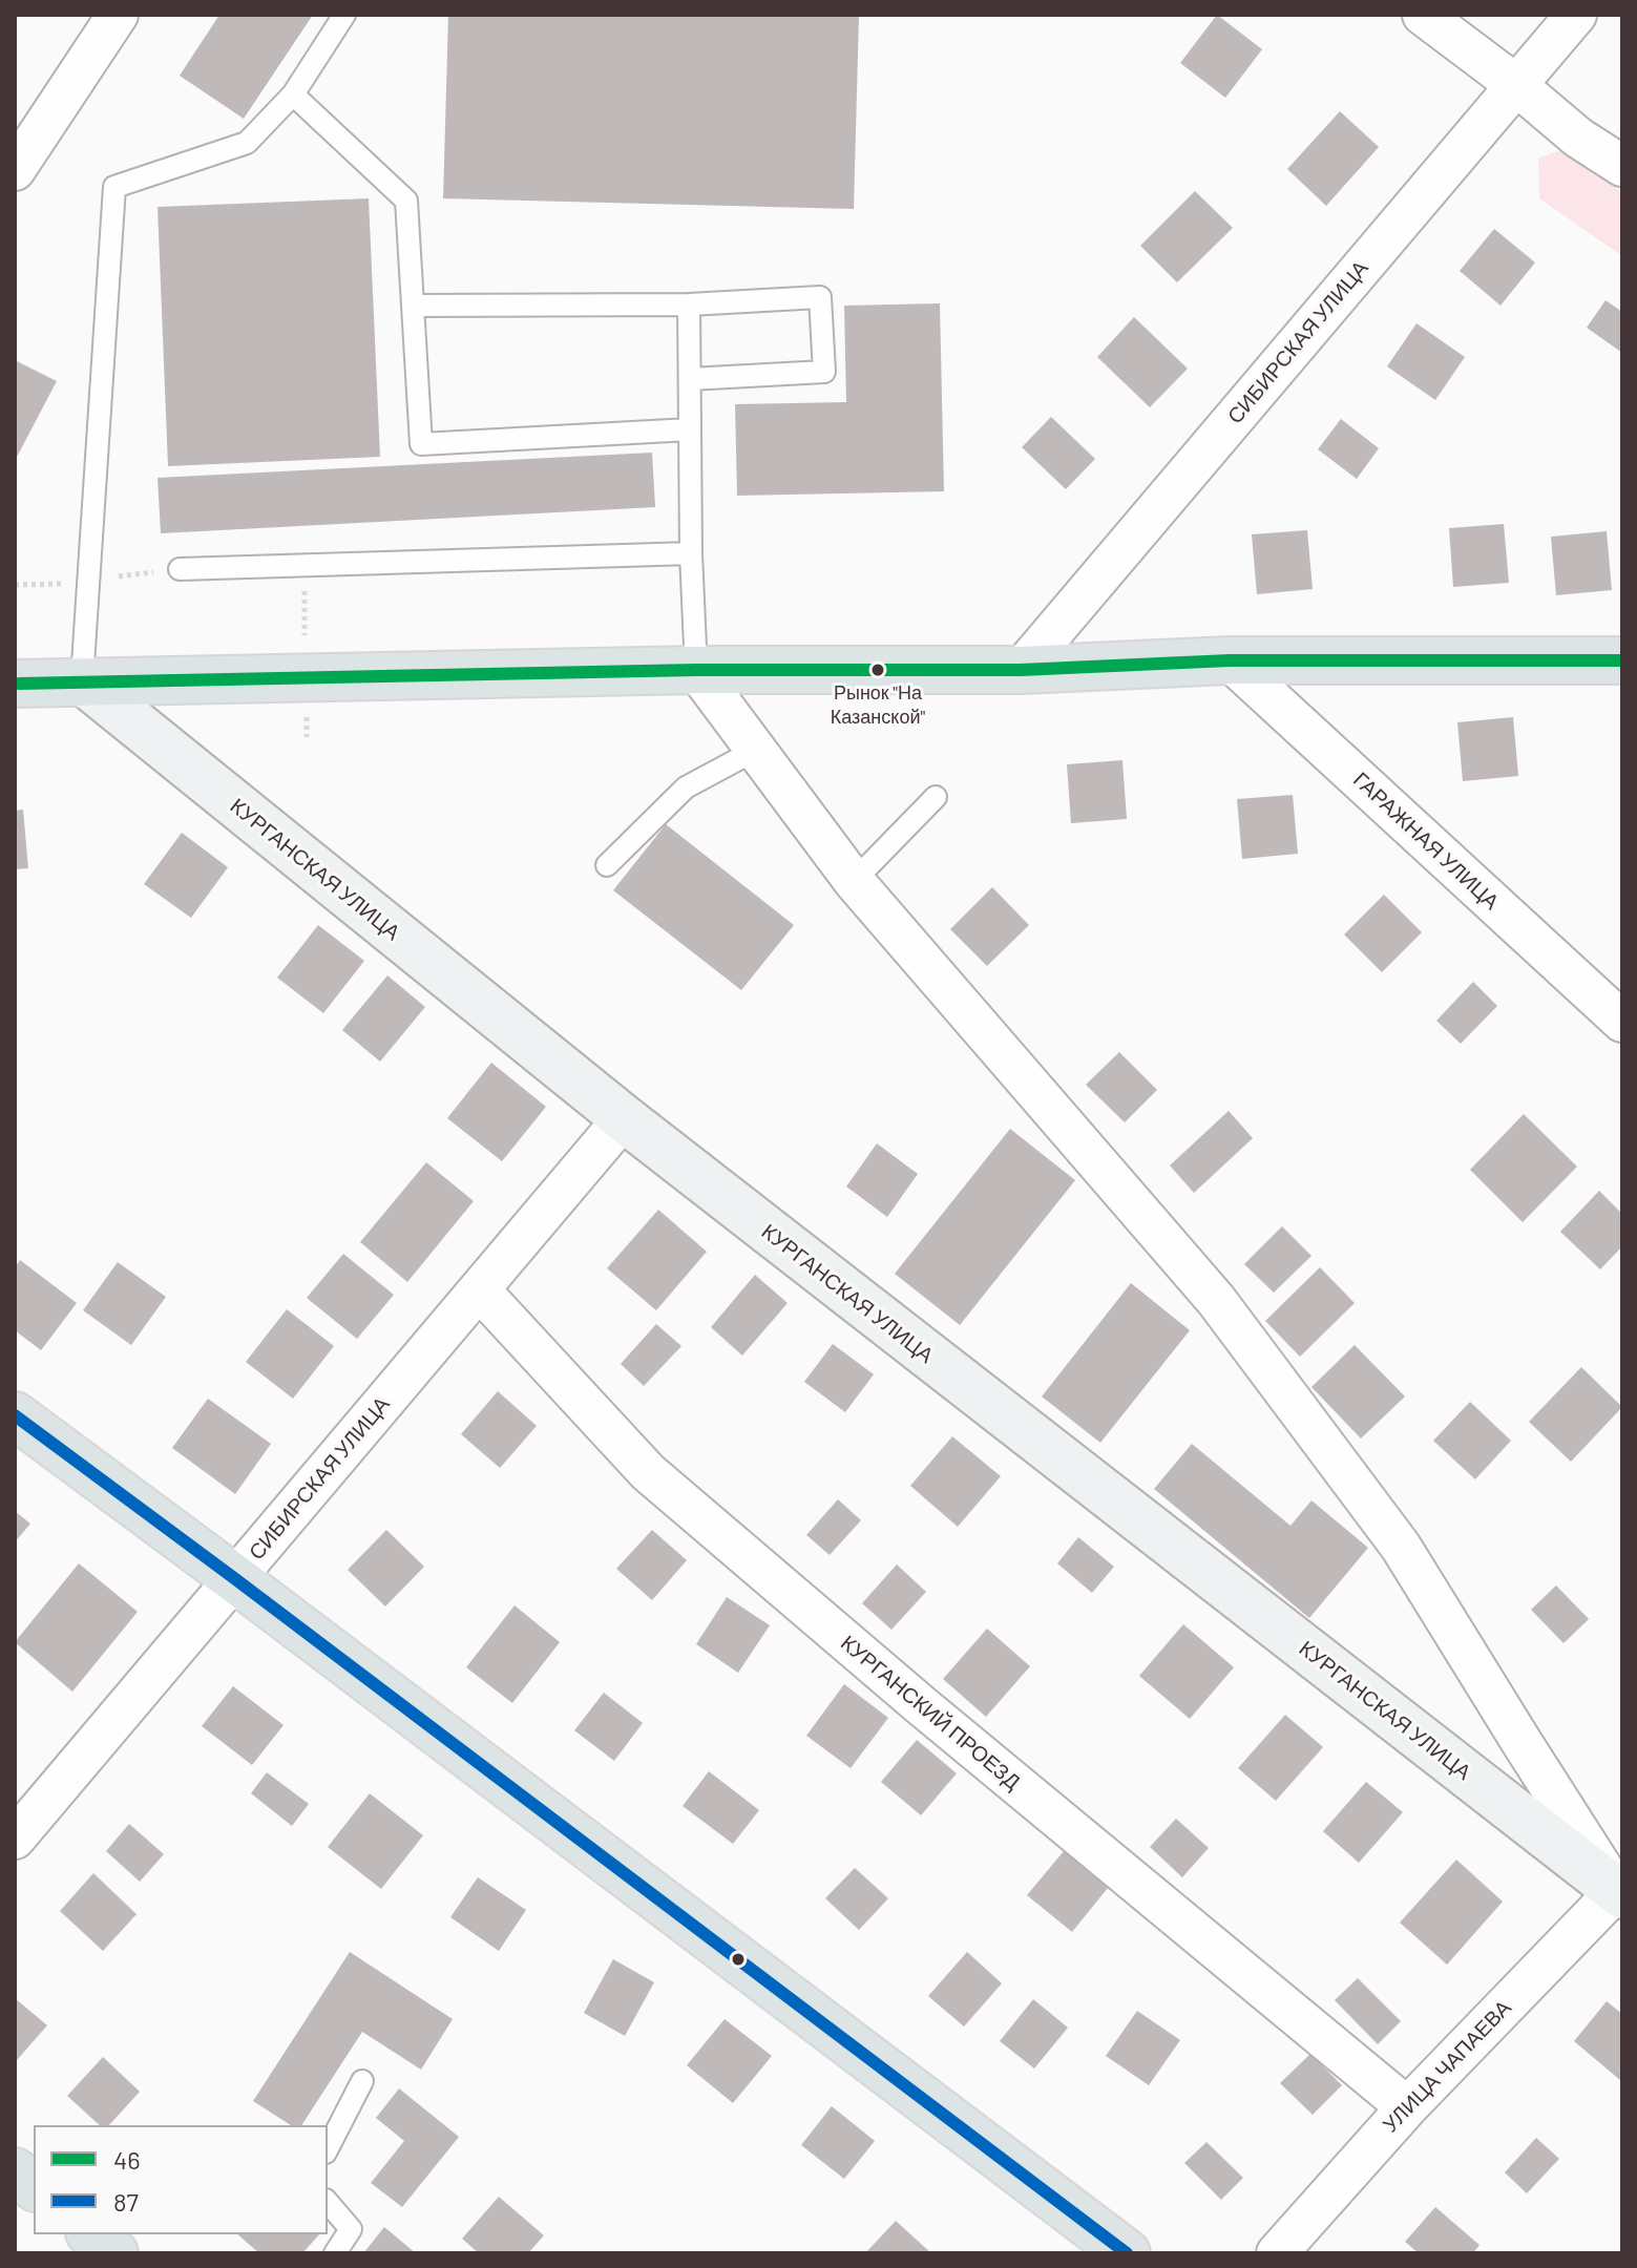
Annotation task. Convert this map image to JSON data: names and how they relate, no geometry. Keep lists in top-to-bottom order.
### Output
{
  "streets": {
    "main road": ["КУРГАНСКАЯ УЛИЦА"],
    "street": [
      "СИБИРСКАЯ УЛИЦА",
      "ГАРАЖНАЯ УЛИЦА",
      "КУРГАНСКИЙ ПРОЕЗД",
      "УЛИЦА ЧАПАЕВА"
    ]
  },
  "crossings": [
    ["СИБИРСКАЯ УЛИЦА", "КУРГАНСКАЯ УЛИЦА"],
    ["СИБИРСКАЯ УЛИЦА", "КУРГАНСКИЙ ПРОЕЗД"],
    ["КУРГАНСКАЯ УЛИЦА", "УЛИЦА ЧАПАЕВА"],
    ["КУРГАНСКИЙ ПРОЕЗД", "УЛИЦА ЧАПАЕВА"]
  ],
  "places": ["Рынок \"На Казанской\""],
  "lines": ["transit line 46", "transit line 87"],
  "legend": ["46", "87"]
}
